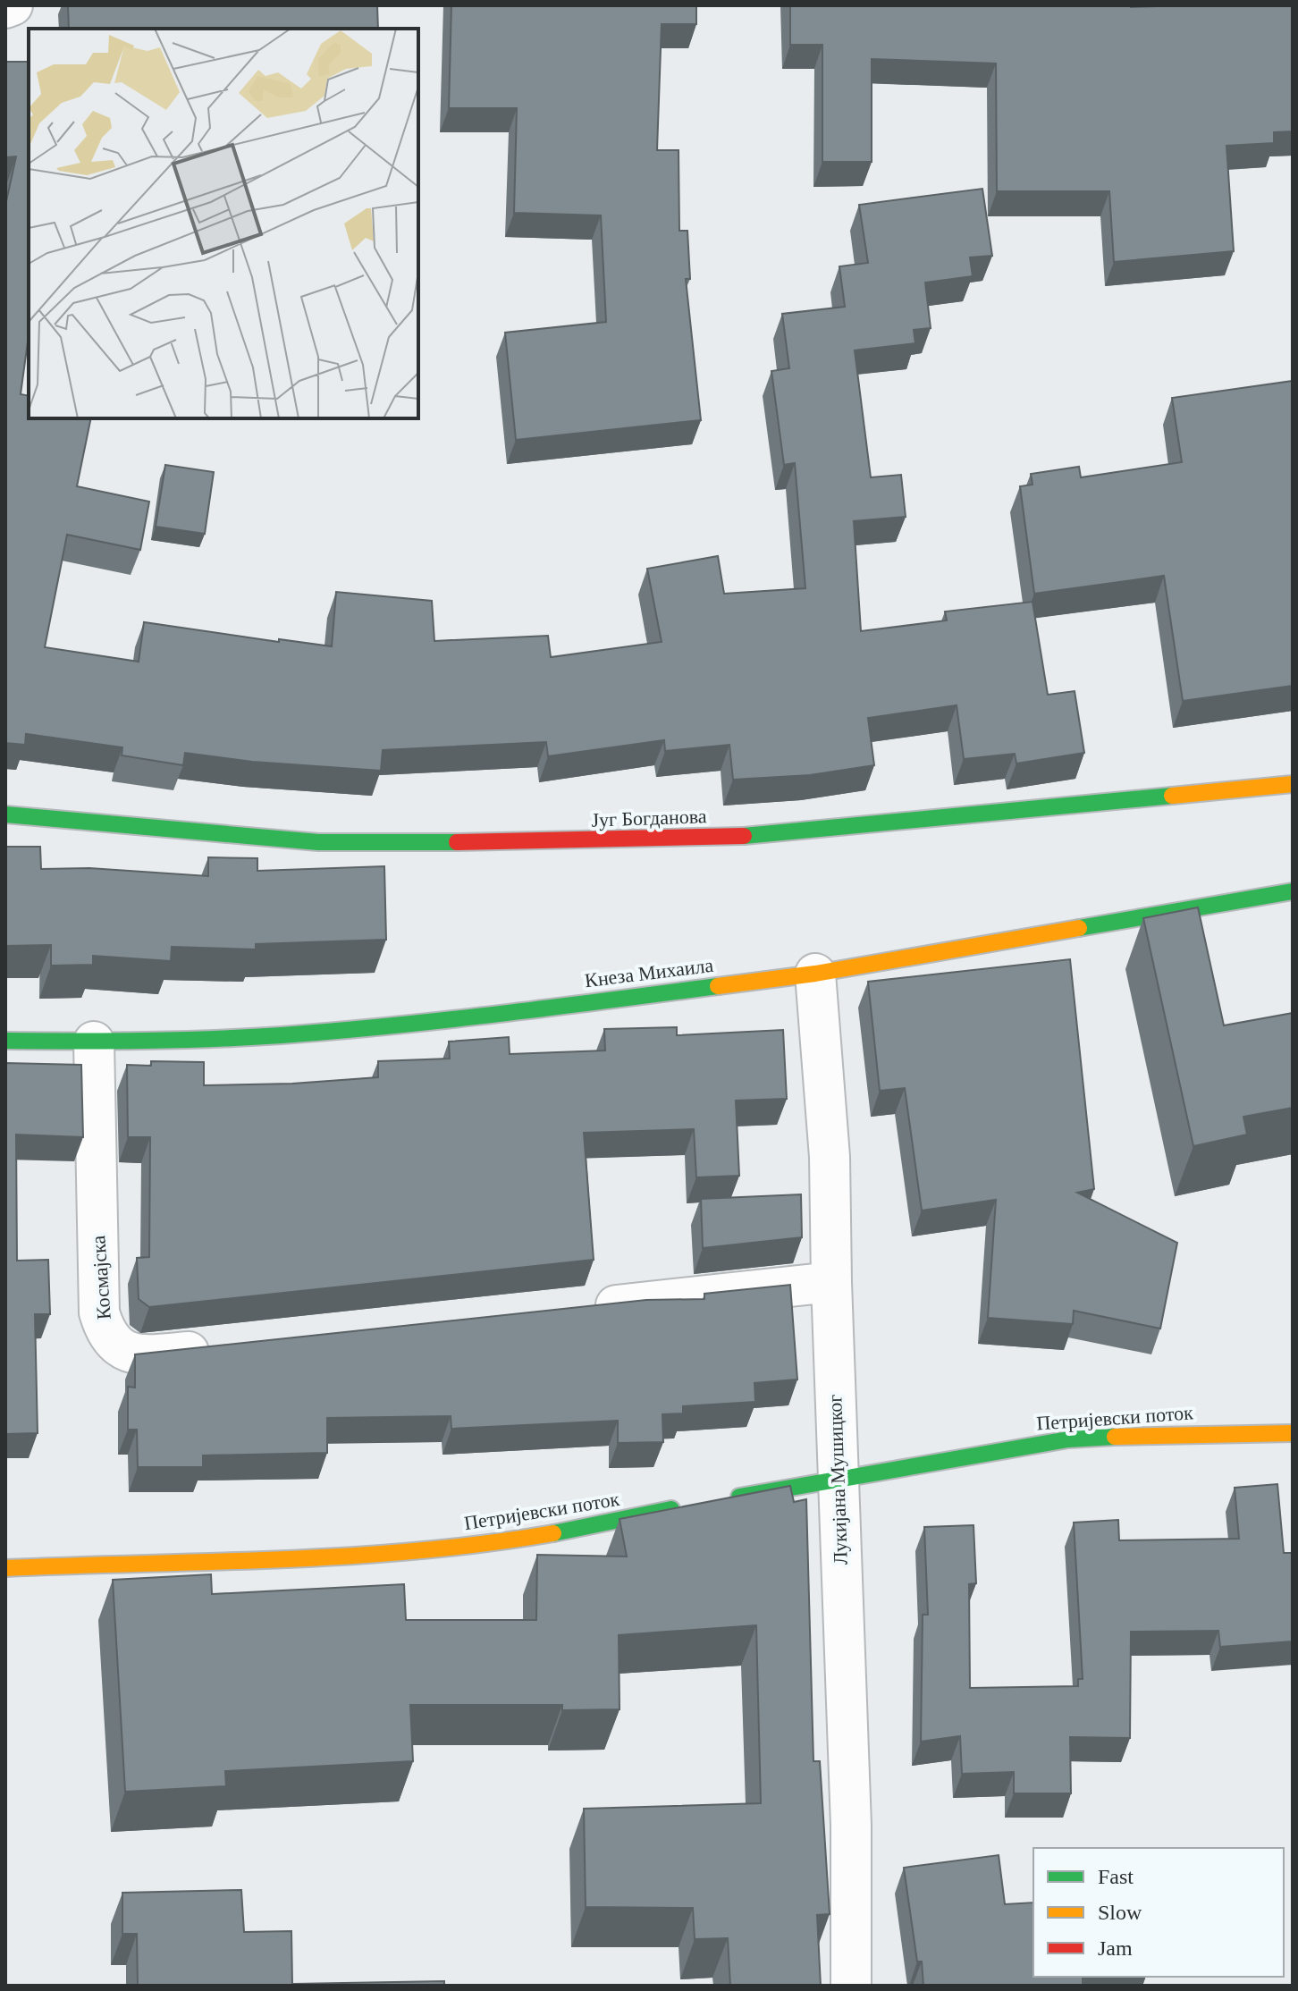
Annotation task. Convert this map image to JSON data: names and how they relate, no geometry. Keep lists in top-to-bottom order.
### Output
{
  "streets": {
    "street": [
      "Југ Богданова",
      "Кнеза Михаила",
      "Космајска",
      "Петријевски поток",
      "Лукијана Мушицког"
    ]
  },
  "crossings": [
    ["Кнеза Михаила", "Космајска"],
    ["Кнеза Михаила", "Лукијана Мушицког"],
    ["Петријевски поток", "Лукијана Мушицког"]
  ],
  "legend": ["Fast", "Slow", "Jam"]
}
